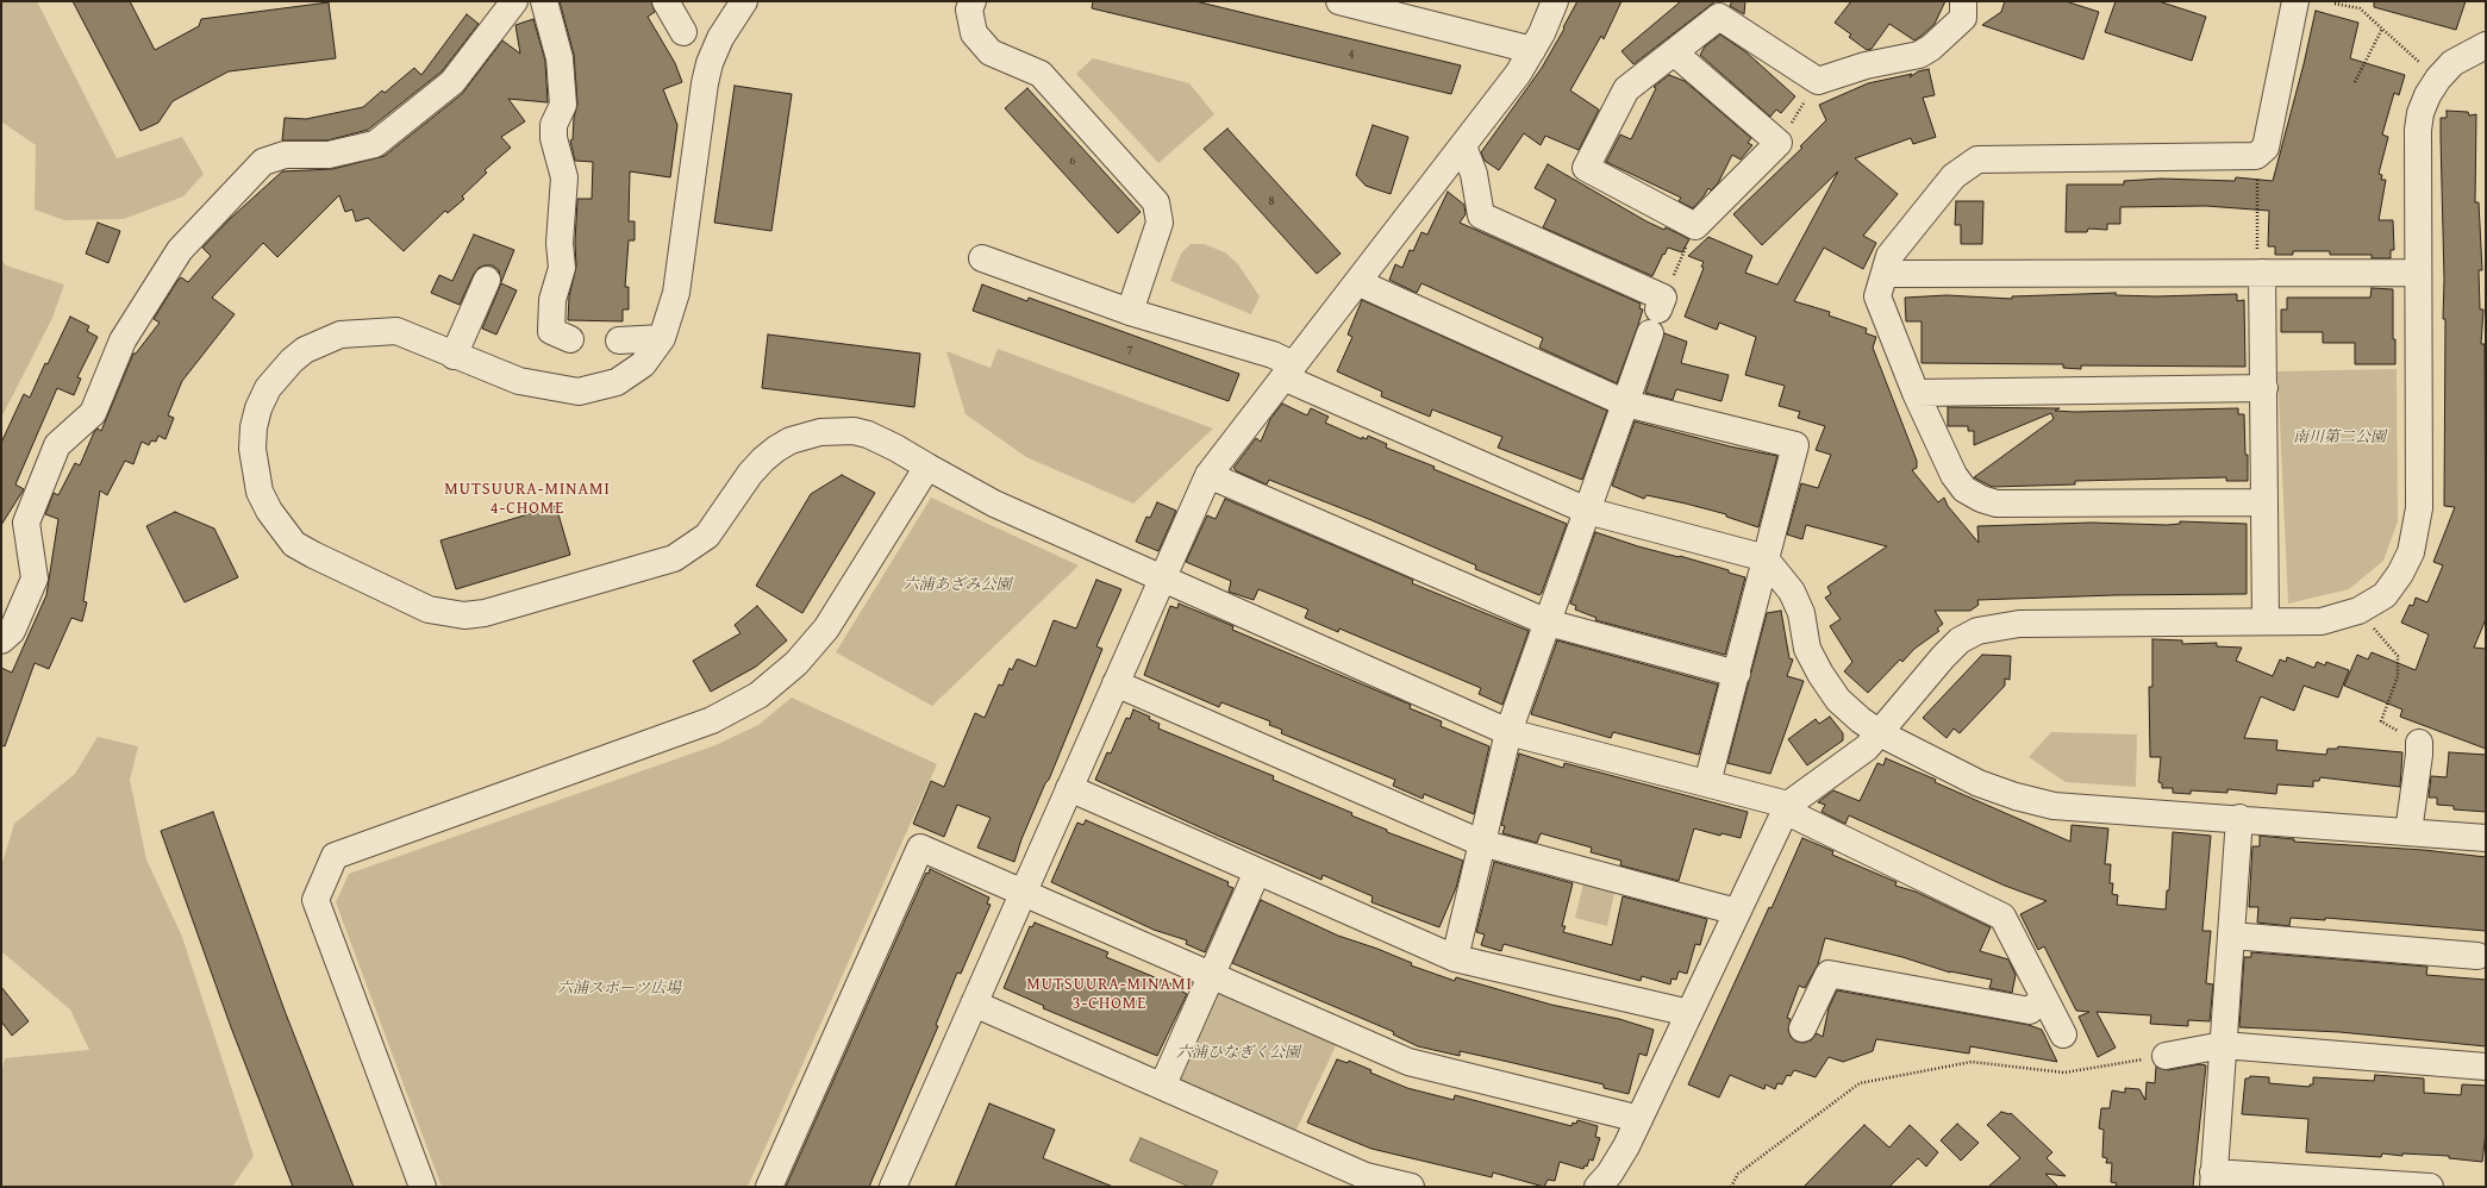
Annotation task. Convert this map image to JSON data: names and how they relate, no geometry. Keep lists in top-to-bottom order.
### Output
{
  "districts": ["MUTSUURA-MINAMI 4-CHOME", "MUTSUURA-MINAMI 3-CHOME"],
  "parks": [
    "南川第二公園",
    "六浦あざみ公園",
    "六浦スポーツ広場",
    "六浦ひなぎく公園"
  ],
  "house_numbers": [
    "4",
    "6",
    "8",
    "7"
  ]
}
